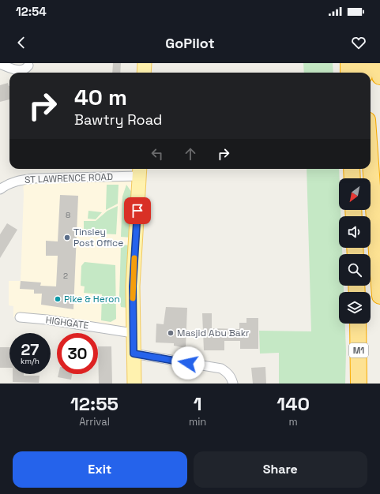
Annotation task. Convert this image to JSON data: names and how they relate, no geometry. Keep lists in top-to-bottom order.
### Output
{
  "streets": {
    "highway": ["M1"],
    "street": ["ST LAWRENCE ROAD", "HIGHGATE"]
  },
  "places": ["Tinsley Post Office", "Pike & Heron", "Masjid Abu Bakr"],
  "house_numbers": ["8", "2"],
  "north": "bottom left",
  "page": {
    "status": "12:54",
    "header": "GoPilot",
    "turn": ["40 m", "Bawtry Road"],
    "speed": "27 km/h",
    "limit": "30",
    "eta": [
      "12:55",
      "Arrival",
      "1",
      "min",
      "140",
      "m"
    ],
    "buttons": ["Exit", "Share"]
  }
}
